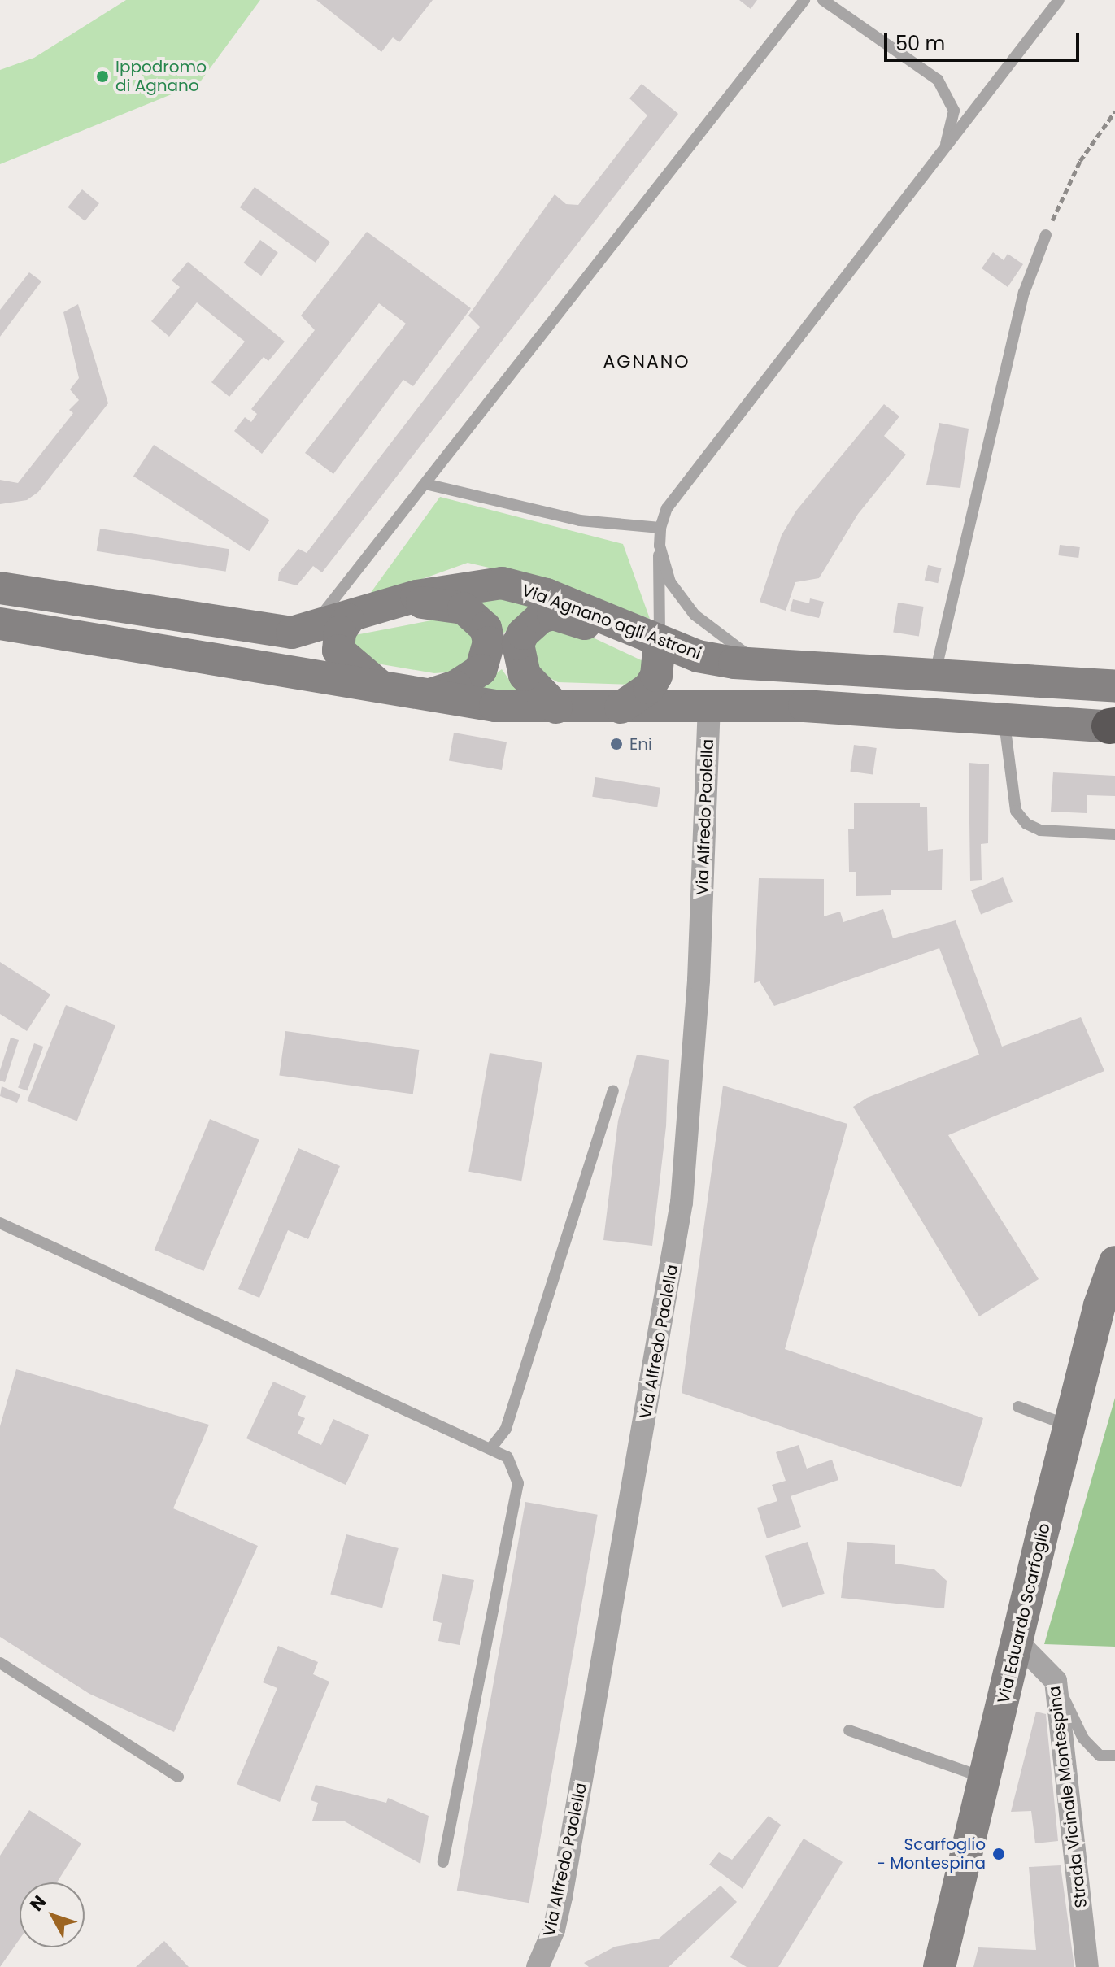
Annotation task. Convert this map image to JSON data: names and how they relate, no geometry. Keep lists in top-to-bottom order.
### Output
{
  "streets": {
    "main road": ["Via Agnano agli Astroni", "Via Eduardo Scarfoglio"],
    "street": ["Via Alfredo Paolella", "Strada Vicinale Montespina"]
  },
  "crossings": [
    ["Via Eduardo Scarfoglio", "Strada Vicinale Montespina"]
  ],
  "districts": ["AGNANO"],
  "places": ["Ippodromo di Agnano", "Eni", "Scarfoglio - Montespina"],
  "scale_bar": "50 m",
  "north": "top left"
}
